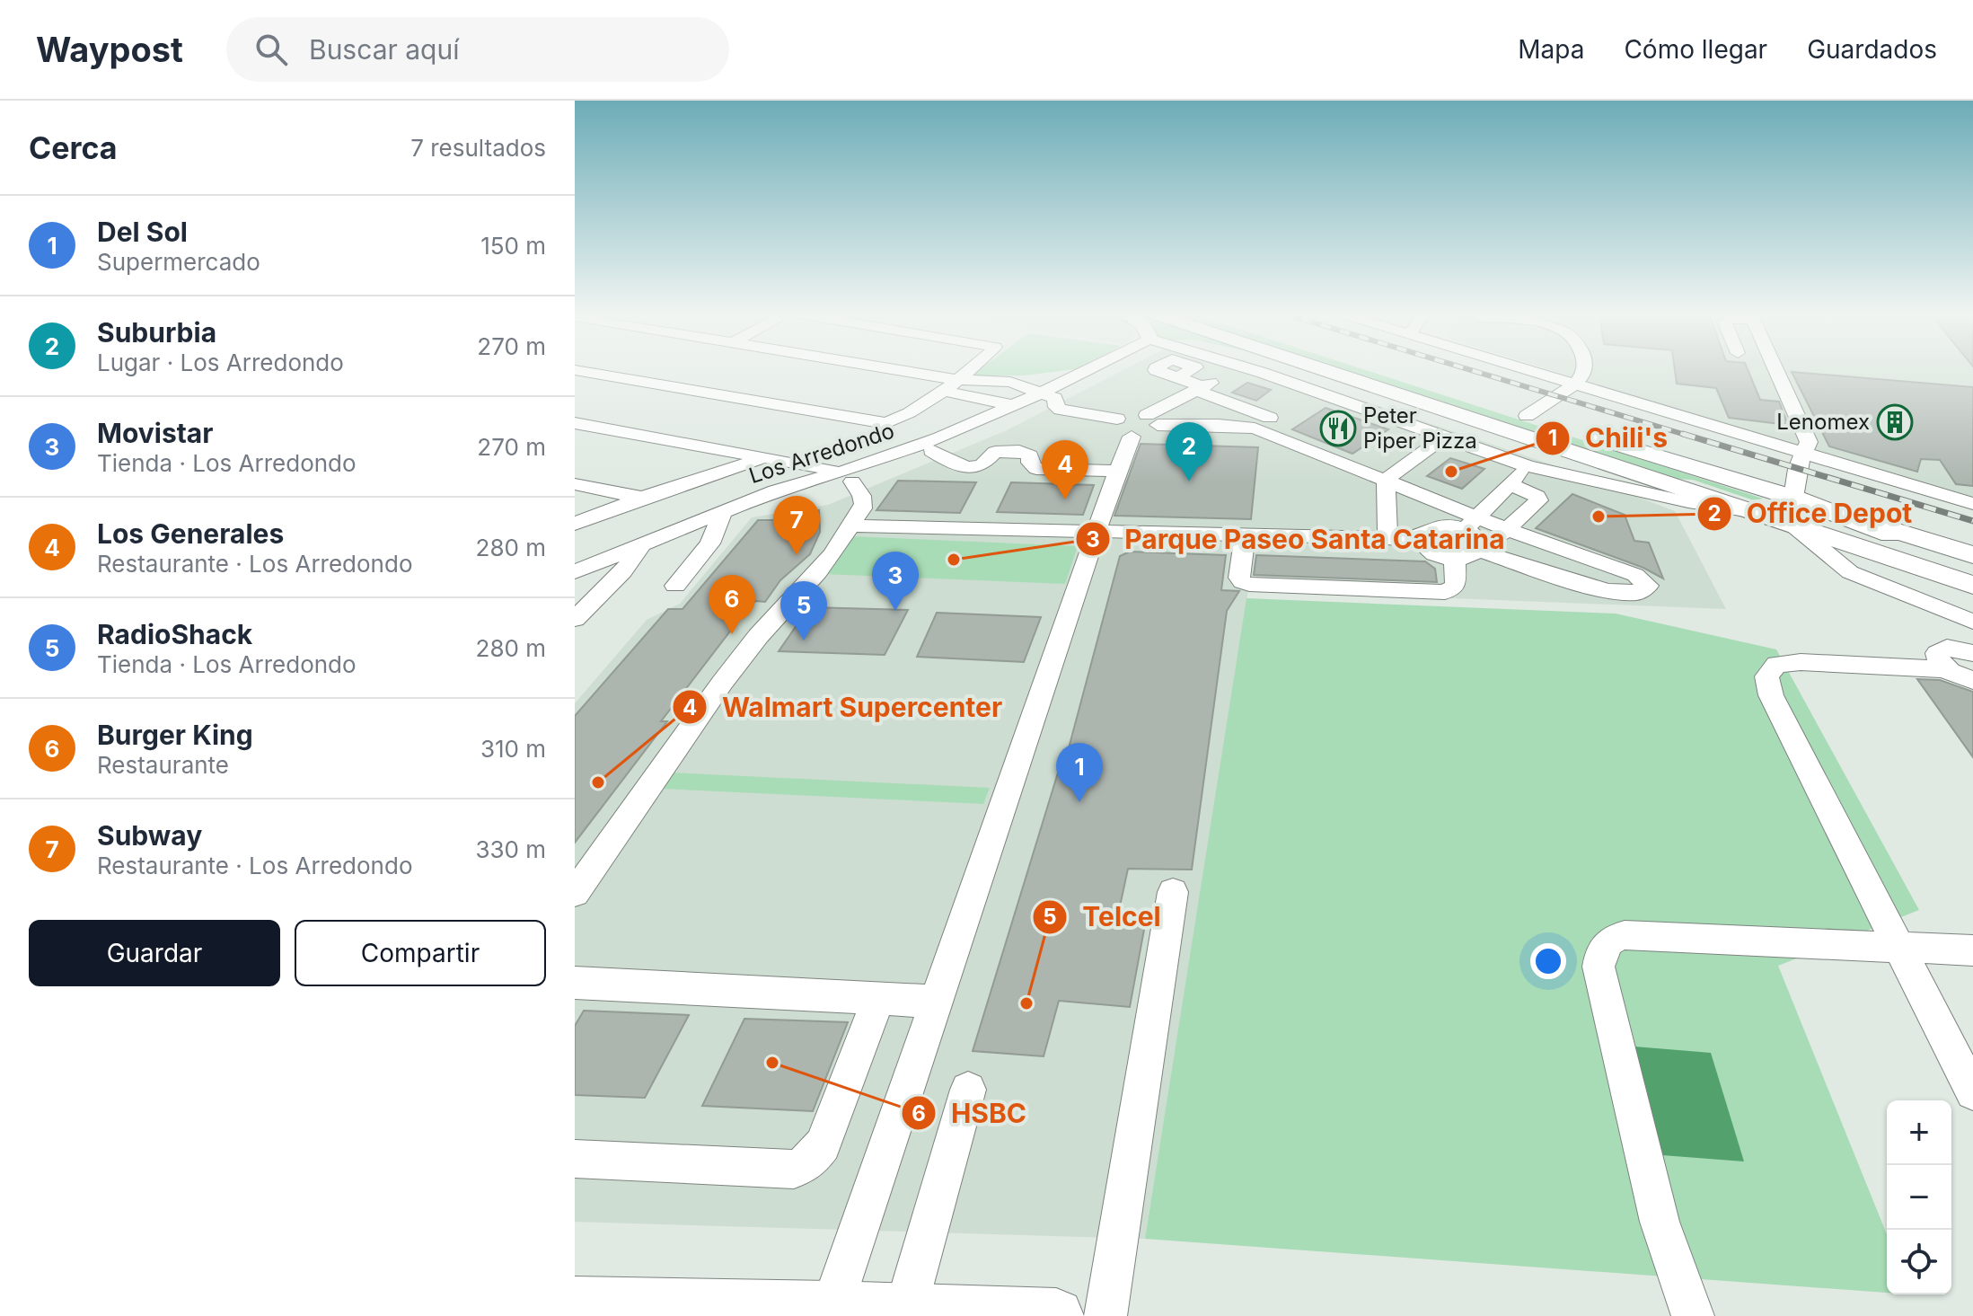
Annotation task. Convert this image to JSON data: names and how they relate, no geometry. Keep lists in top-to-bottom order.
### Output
{
  "streets": {
    "street": ["Los Arredondo"]
  },
  "places": {
    "building": ["Lenomex"],
    "restaurant": ["Peter Piper Pizza"],
    "other": [
      "Chili's",
      "Office Depot",
      "Parque Paseo Santa Catarina",
      "Walmart Supercenter",
      "Telcel",
      "HSBC"
    ]
  },
  "page": {
    "header": "Waypost",
    "search": "Buscar aquí",
    "nav": ["Mapa", "Cómo llegar", "Guardados"],
    "heading": ["Cerca", "7 resultados"],
    "list": [
      {
        "mark": "1",
        "name": "Del Sol",
        "note": "Supermercado",
        "value": "150 m"
      },
      {
        "mark": "2",
        "name": "Suburbia",
        "note": "Lugar · Los Arredondo",
        "value": "270 m"
      },
      {
        "mark": "3",
        "name": "Movistar",
        "note": "Tienda · Los Arredondo",
        "value": "270 m"
      },
      {
        "mark": "4",
        "name": "Los Generales",
        "note": "Restaurante · Los Arredondo",
        "value": "280 m"
      },
      {
        "mark": "5",
        "name": "RadioShack",
        "note": "Tienda · Los Arredondo",
        "value": "280 m"
      },
      {
        "mark": "6",
        "name": "Burger King",
        "note": "Restaurante",
        "value": "310 m"
      },
      {
        "mark": "7",
        "name": "Subway",
        "note": "Restaurante · Los Arredondo",
        "value": "330 m"
      }
    ],
    "pins": [
      "2",
      "4",
      "7",
      "3",
      "6",
      "5",
      "1"
    ],
    "buttons": ["Guardar", "Compartir"],
    "map_buttons": ["+", "−"]
  }
}
